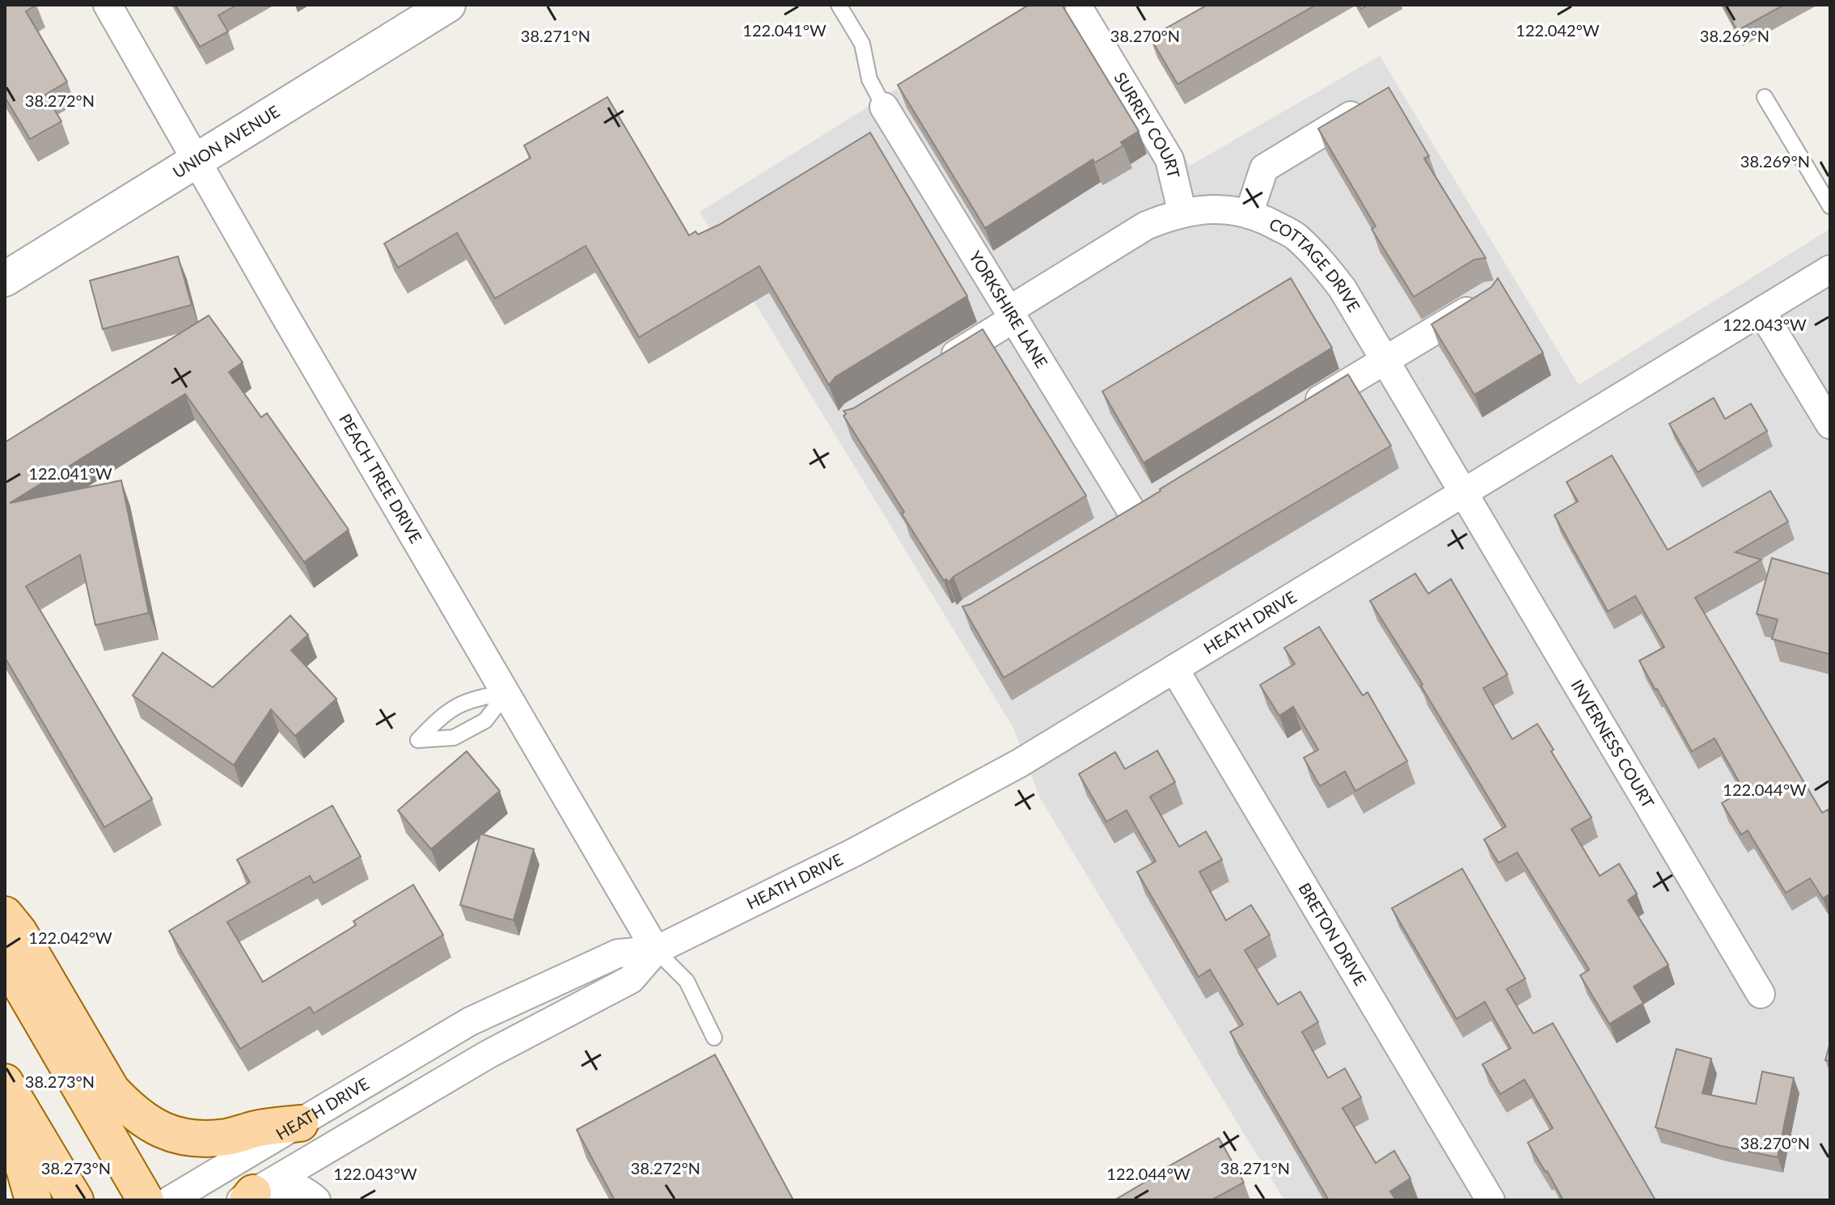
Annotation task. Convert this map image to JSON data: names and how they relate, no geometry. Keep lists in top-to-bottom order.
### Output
{
  "streets": {
    "street": [
      "SURREY COURT",
      "UNION AVENUE",
      "COTTAGE DRIVE",
      "YORKSHIRE LANE",
      "PEACH TREE DRIVE",
      "HEATH DRIVE",
      "INVERNESS COURT",
      "BRETON DRIVE"
    ]
  },
  "crossings": [
    ["SURREY COURT", "COTTAGE DRIVE"],
    ["UNION AVENUE", "PEACH TREE DRIVE"],
    ["COTTAGE DRIVE", "YORKSHIRE LANE"],
    ["COTTAGE DRIVE", "HEATH DRIVE"],
    ["COTTAGE DRIVE", "INVERNESS COURT"],
    ["PEACH TREE DRIVE", "HEATH DRIVE"],
    ["HEATH DRIVE", "INVERNESS COURT"],
    ["HEATH DRIVE", "BRETON DRIVE"]
  ],
  "coordinates": [
    "122.041°W",
    "122.042°W",
    "38.270°N",
    "38.269°N",
    "38.271°N",
    "38.272°N",
    "122.043°W",
    "122.044°W",
    "38.273°N"
  ]
}
